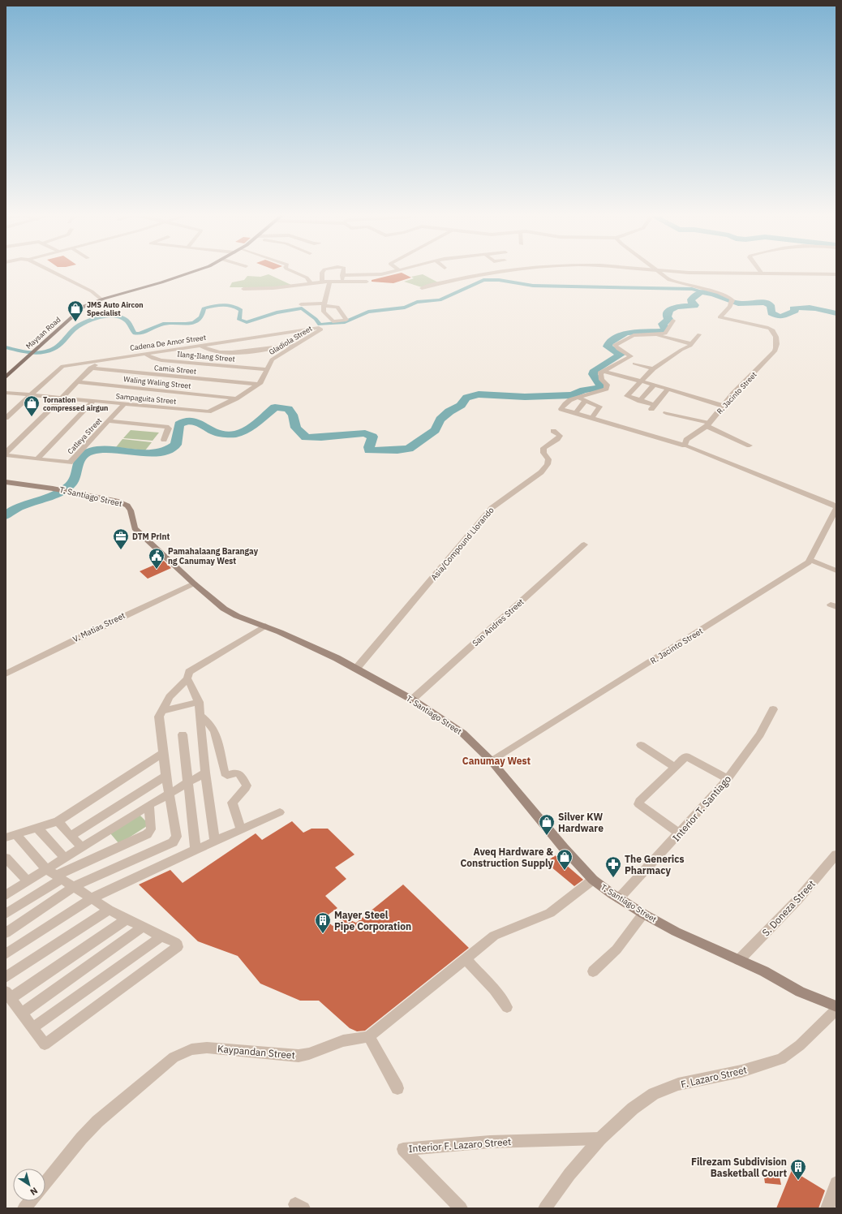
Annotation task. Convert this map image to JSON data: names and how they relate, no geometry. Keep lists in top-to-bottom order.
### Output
{
  "streets": {
    "main road": ["Maysan Road", "T. Santiago Street"],
    "street": [
      "Gladiola Street",
      "Cadena De Amor Street",
      "Ilang-Ilang Street",
      "Camia Street",
      "Waling Waling Street",
      "R. Jacinto Street",
      "Sampaguita Street",
      "Catleya Street",
      "Asia/Compound Llorando",
      "San Andres Street",
      "V. Matias Street",
      "Interior T. Santiago",
      "S. Doneza Street",
      "Kaypandan Street",
      "F. Lazaro Street",
      "Interior F. Lazaro Street"
    ]
  },
  "crossings": [
    ["Gladiola Street", "Cadena De Amor Street"],
    ["Gladiola Street", "Ilang-Ilang Street"],
    ["Gladiola Street", "Camia Street"],
    ["Gladiola Street", "Waling Waling Street"],
    ["Gladiola Street", "Sampaguita Street"],
    ["Cadena De Amor Street", "Ilang-Ilang Street"],
    ["Cadena De Amor Street", "Sampaguita Street"],
    ["R. Jacinto Street", "T. Santiago Street"],
    ["Sampaguita Street", "Catleya Street"],
    ["T. Santiago Street", "Asia/Compound Llorando"],
    ["T. Santiago Street", "San Andres Street"],
    ["T. Santiago Street", "V. Matias Street"],
    ["T. Santiago Street", "Interior T. Santiago"],
    ["T. Santiago Street", "S. Doneza Street"],
    ["T. Santiago Street", "Kaypandan Street"],
    ["F. Lazaro Street", "Interior F. Lazaro Street"]
  ],
  "districts": ["Canumay West"],
  "places": {
    "shop": [
      "JMS Auto Aircon Specialist",
      "Tornation compressed airgun",
      "Silver KW Hardware",
      "Aveq Hardware & Construction Supply"
    ],
    "office": ["DTM Print"],
    "public building": ["Pamahalaang Barangay ng Canumay West"],
    "pharmacy": ["The Generics Pharmacy"],
    "building": ["Mayer Steel Pipe Corporation", "Filrezam Subdivision Basketball Court"]
  },
  "north": "bottom right"
}
